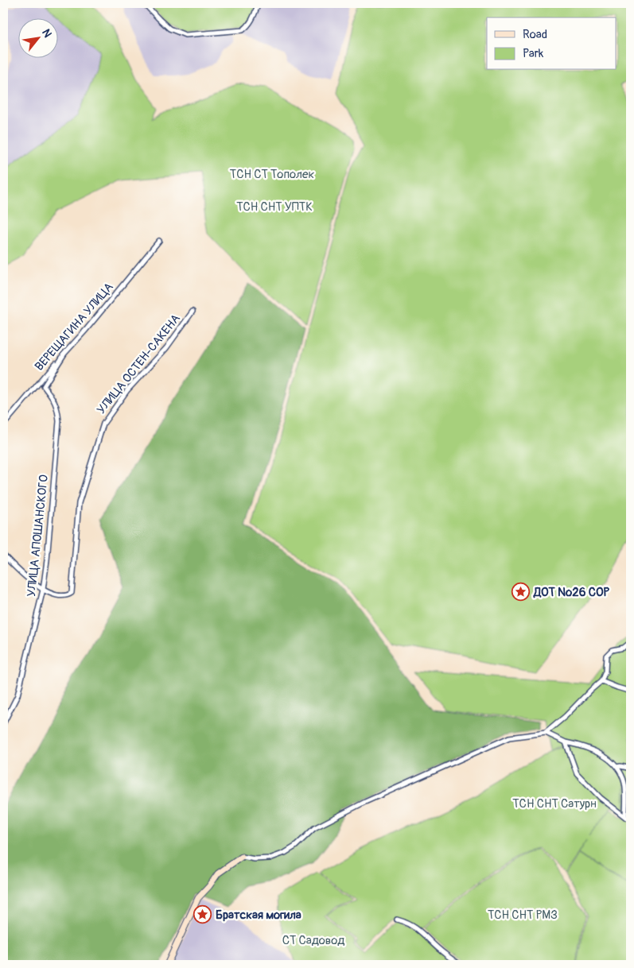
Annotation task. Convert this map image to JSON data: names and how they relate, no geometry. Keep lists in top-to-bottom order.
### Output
{
  "streets": {
    "street": ["ВЕРЕЩАГИНА УЛИЦА", "УЛИЦА ОСТЕН-САКЕНА", "УЛИЦА АПОШАНСКОГО"]
  },
  "crossings": [
    ["ВЕРЕЩАГИНА УЛИЦА", "УЛИЦА АПОШАНСКОГО"],
    ["УЛИЦА ОСТЕН-САКЕНА", "УЛИЦА АПОШАНСКОГО"]
  ],
  "parks": [
    "ТСН СТ Тополек",
    "ТСН СНТ УПТК",
    "ТСН СНТ Сатурн",
    "ТСН СНТ РМЗ",
    "СТ Садовод"
  ],
  "places": {
    "place": ["ДОТ №26 СОР", "Братская могила"]
  },
  "legend": ["Road", "Park"],
  "north": "top right"
}
